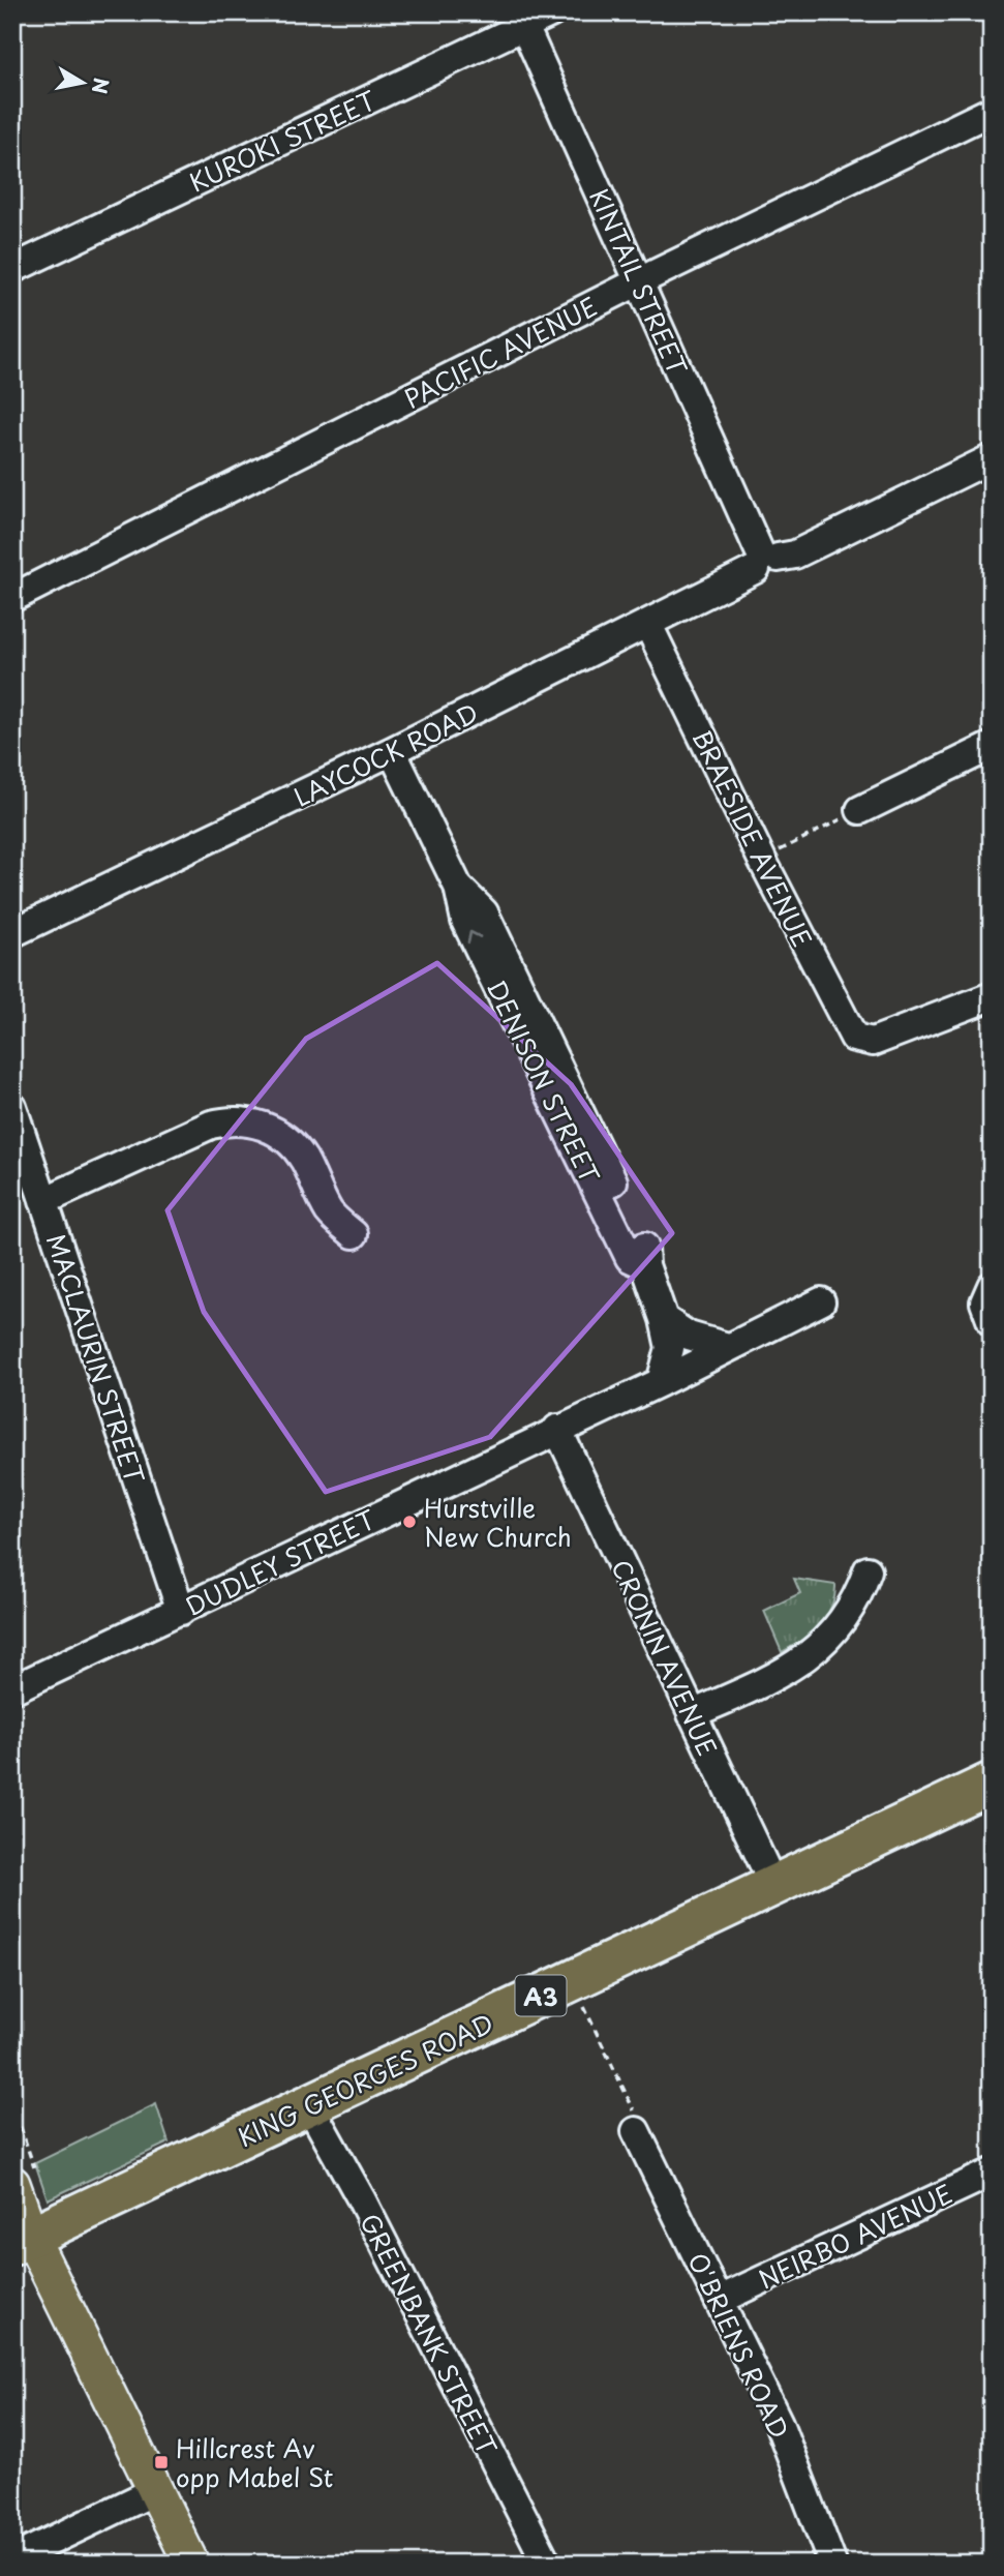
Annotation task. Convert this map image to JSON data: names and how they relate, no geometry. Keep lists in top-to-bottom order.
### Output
{
  "streets": {
    "highway": ["A3", "KING GEORGES ROAD"],
    "street": [
      "KUROKI STREET",
      "KINTAIL STREET",
      "PACIFIC AVENUE",
      "LAYCOCK ROAD",
      "BRAESIDE AVENUE",
      "DENISON STREET",
      "MACLAURIN STREET",
      "DUDLEY STREET",
      "CRONIN AVENUE",
      "NEIRBO AVENUE",
      "GREENBANK STREET",
      "O'BRIENS ROAD"
    ]
  },
  "crossings": [
    ["KUROKI STREET", "KINTAIL STREET"],
    ["KINTAIL STREET", "PACIFIC AVENUE"],
    ["KINTAIL STREET", "LAYCOCK ROAD"],
    ["LAYCOCK ROAD", "BRAESIDE AVENUE"],
    ["LAYCOCK ROAD", "DENISON STREET"],
    ["DENISON STREET", "DUDLEY STREET"],
    ["MACLAURIN STREET", "DUDLEY STREET"],
    ["DUDLEY STREET", "CRONIN AVENUE"],
    ["CRONIN AVENUE", "KING GEORGES ROAD"],
    ["KING GEORGES ROAD", "GREENBANK STREET"],
    ["NEIRBO AVENUE", "O'BRIENS ROAD"]
  ],
  "places": {
    "other": ["Hurstville New Church"],
    "transit": ["Hillcrest Av opp Mabel St"]
  },
  "north": "right"
}
